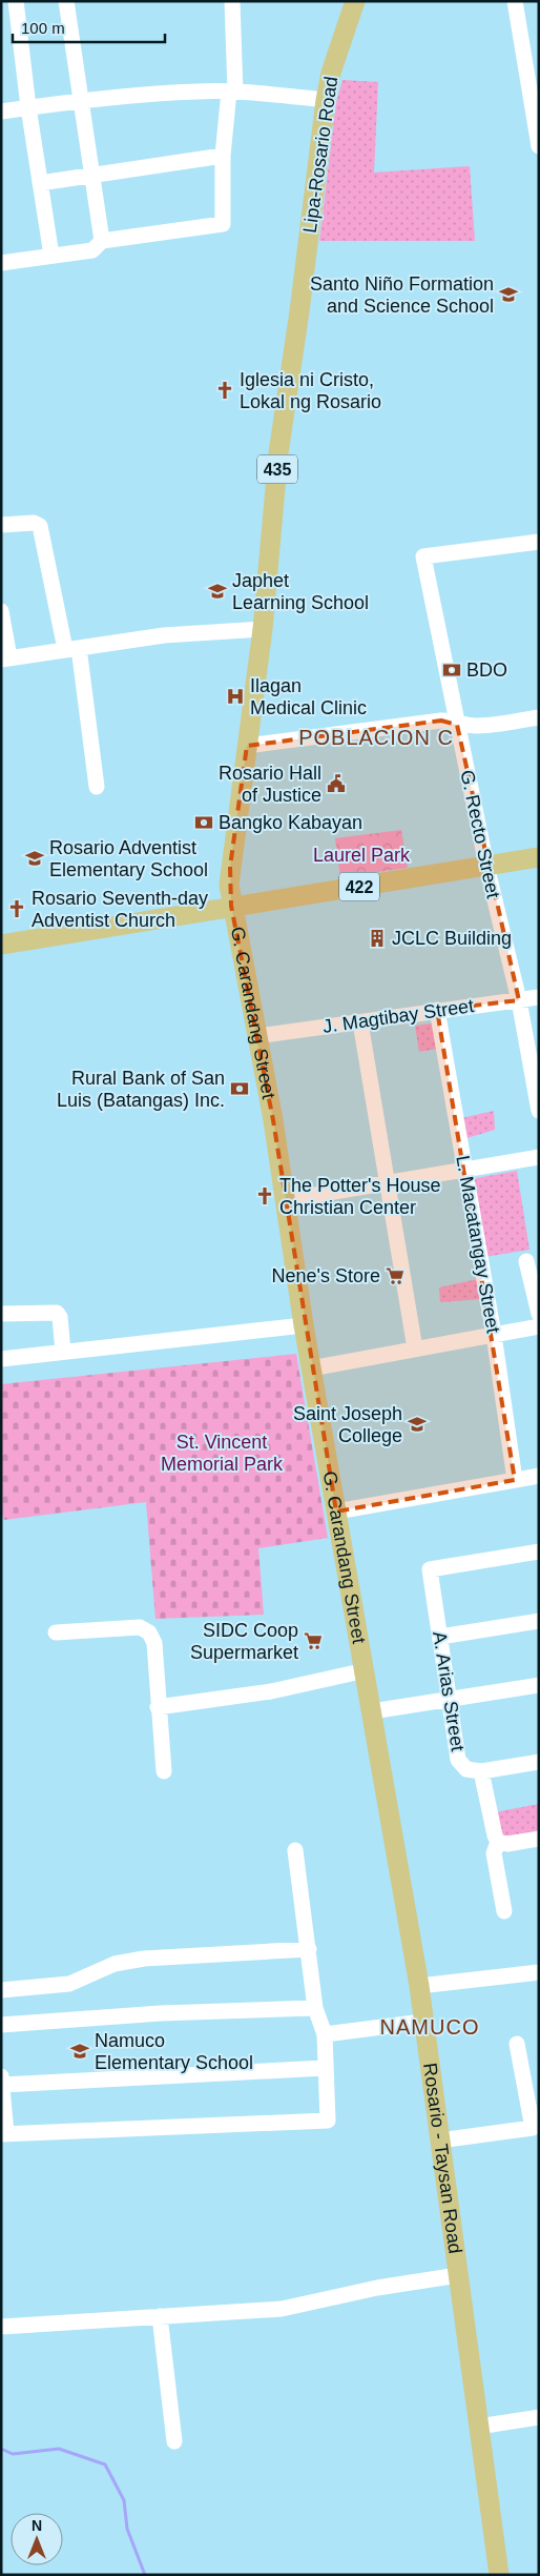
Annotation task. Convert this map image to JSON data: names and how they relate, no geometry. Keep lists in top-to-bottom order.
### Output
{
  "streets": {
    "main road": [
      "Lipa-Rosario Road",
      "435",
      "422",
      "G. Carandang Street",
      "Rosario - Taysan Road"
    ],
    "street": [
      "G. Recto Street",
      "J. Magtibay Street",
      "L. Macatangay Street",
      "A. Arias Street"
    ]
  },
  "crossings": [
    ["Lipa-Rosario Road", "G. Carandang Street"],
    ["G. Recto Street", "422"],
    ["G. Recto Street", "J. Magtibay Street"],
    ["422", "G. Carandang Street"],
    ["G. Carandang Street", "J. Magtibay Street"],
    ["G. Carandang Street", "Rosario - Taysan Road"],
    ["J. Magtibay Street", "L. Macatangay Street"]
  ],
  "districts": ["POBLACION C", "NAMUCO"],
  "parks": ["Laurel Park", "St. Vincent Memorial Park"],
  "places": {
    "school or university": [
      "Santo Niño Formation and Science School",
      "Japhet Learning School",
      "Rosario Adventist Elementary School",
      "Saint Joseph College",
      "Namuco Elementary School"
    ],
    "church": ["Iglesia ni Cristo, Lokal ng Rosario", "Rosario Seventh-day Adventist Church", "The Potter's House Christian Center"],
    "bank": ["BDO", "Bangko Kabayan", "Rural Bank of San Luis (Batangas) Inc."],
    "hospital": ["Ilagan Medical Clinic"],
    "public building": ["Rosario Hall of Justice"],
    "building": ["JCLC Building"],
    "supermarket": ["Nene's Store", "SIDC Coop Supermarket"]
  },
  "scale_bar": "100 m",
  "north": "top"
}
